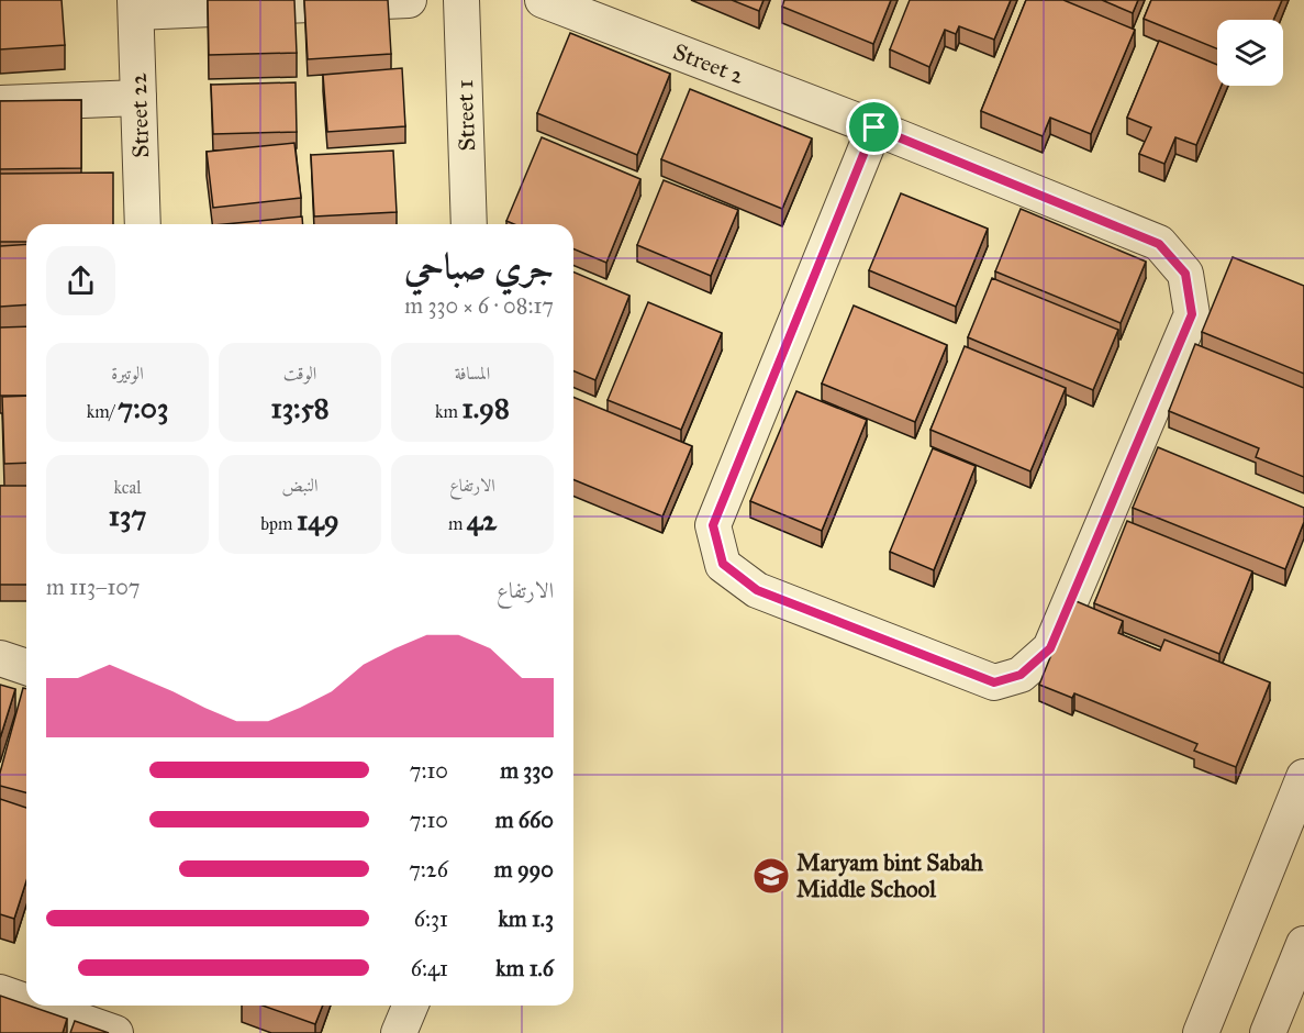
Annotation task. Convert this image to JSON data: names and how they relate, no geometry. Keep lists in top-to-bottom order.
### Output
{
  "streets": {
    "street": ["Street 2", "Street 22", "Street 1"]
  },
  "places": {
    "school or university": ["Maryam bint Sabah Middle School"]
  },
  "page": {
    "heading": ["جري صباحي", "08:17 · 6 × 330 m"],
    "stats": [
      ["المسافة", "1.98 km"],
      ["الوقت", "13:58"],
      ["الوتيرة", "7:03 /km"],
      ["الارتفاع", "42 m"],
      ["النبض", "149 bpm"],
      ["kcal", "137"]
    ],
    "chart": ["الارتفاع", "107–113 m"],
    "list": [
      {
        "name": "330 m",
        "note": "7:10"
      },
      {
        "name": "660 m",
        "note": "7:10"
      },
      {
        "name": "990 m",
        "note": "7:26"
      },
      {
        "name": "1.3 km",
        "note": "6:31"
      },
      {
        "name": "1.6 km",
        "note": "6:41"
      }
    ]
  }
}
